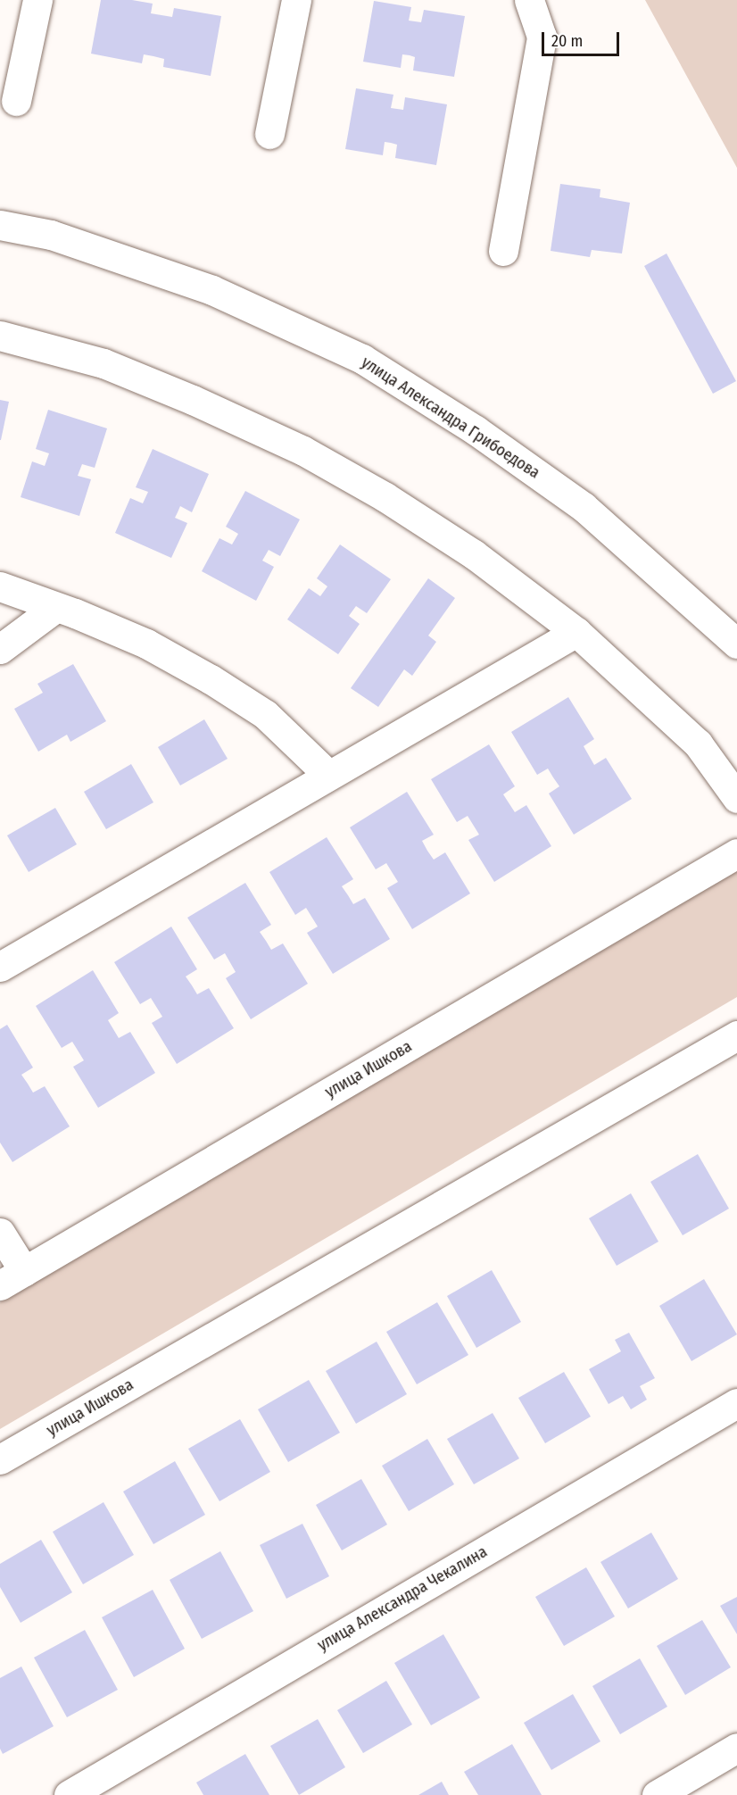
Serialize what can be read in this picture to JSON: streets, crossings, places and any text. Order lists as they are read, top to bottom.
{
  "streets": {
    "street": ["улица Александра Грибоедова", "улица Ишкова", "улица Александра Чекалина"]
  },
  "scale_bar": "20 m"
}
